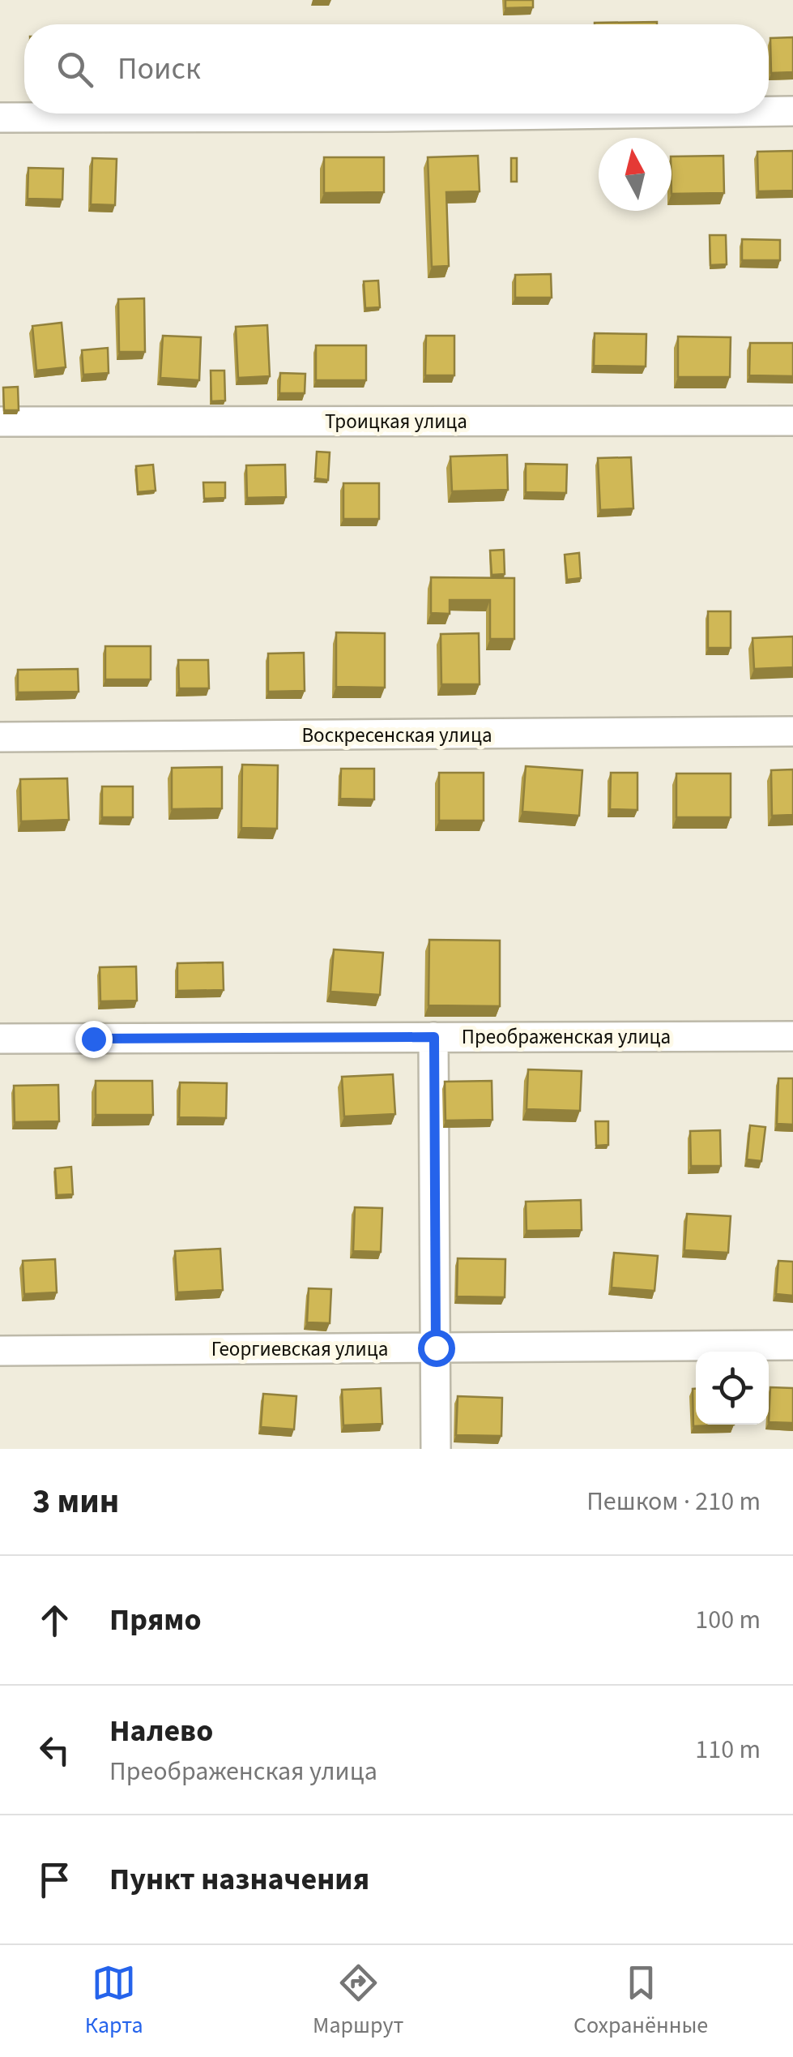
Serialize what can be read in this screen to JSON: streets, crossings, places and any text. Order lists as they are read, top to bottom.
{
  "streets": {
    "street": [
      "Троицкая улица",
      "Воскресенская улица",
      "Преображенская улица",
      "Георгиевская улица"
    ]
  },
  "north": "top",
  "page": {
    "search": "Поиск",
    "heading": ["3 мин", "Пешком · 210 m"],
    "list": [
      ["Прямо", "100 m"],
      ["Налево", "Преображенская улица", "110 m"],
      "Пункт назначения"
    ],
    "nav": ["Карта", "Маршрут", "Сохранённые"]
  }
}
